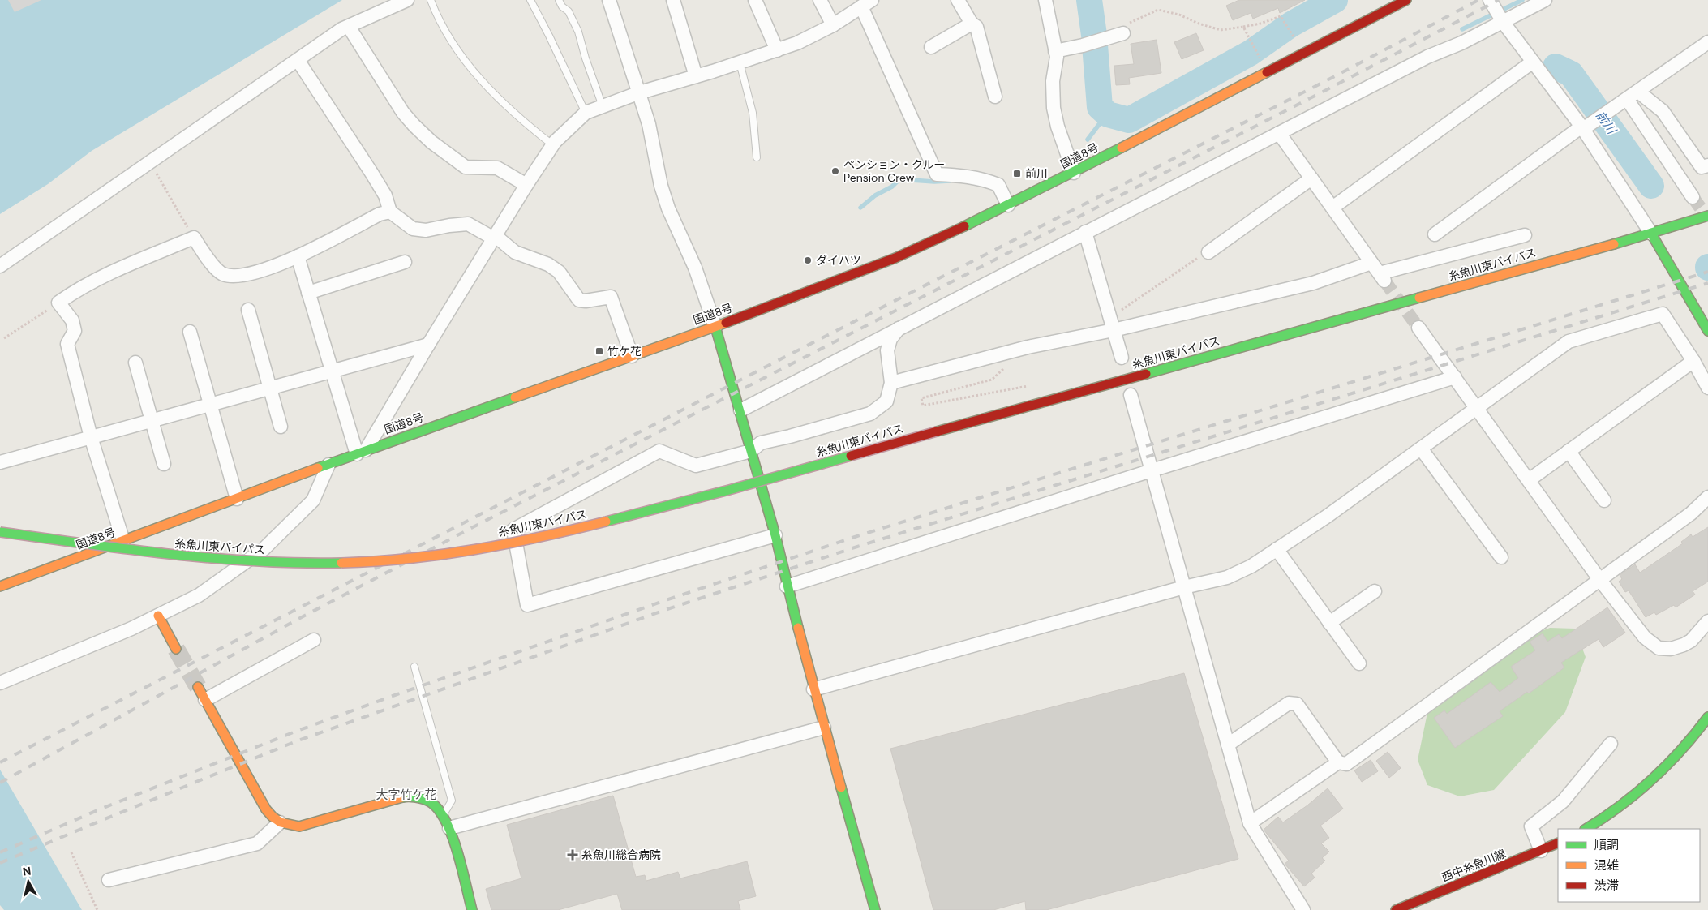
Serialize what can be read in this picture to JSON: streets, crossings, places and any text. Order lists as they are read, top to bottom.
{
  "streets": {
    "main road": ["国道8号", "糸魚川東バイパス", "西中糸魚川線"]
  },
  "districts": ["大字竹ケ花"],
  "water": ["前川"],
  "places": {
    "other": ["ペンション・クルー Pension Crew", "ダイハツ"],
    "transit": ["前川", "竹ケ花"],
    "health": ["糸魚川総合病院"]
  },
  "legend": ["順調", "混雑", "渋滞"],
  "north": "top"
}
